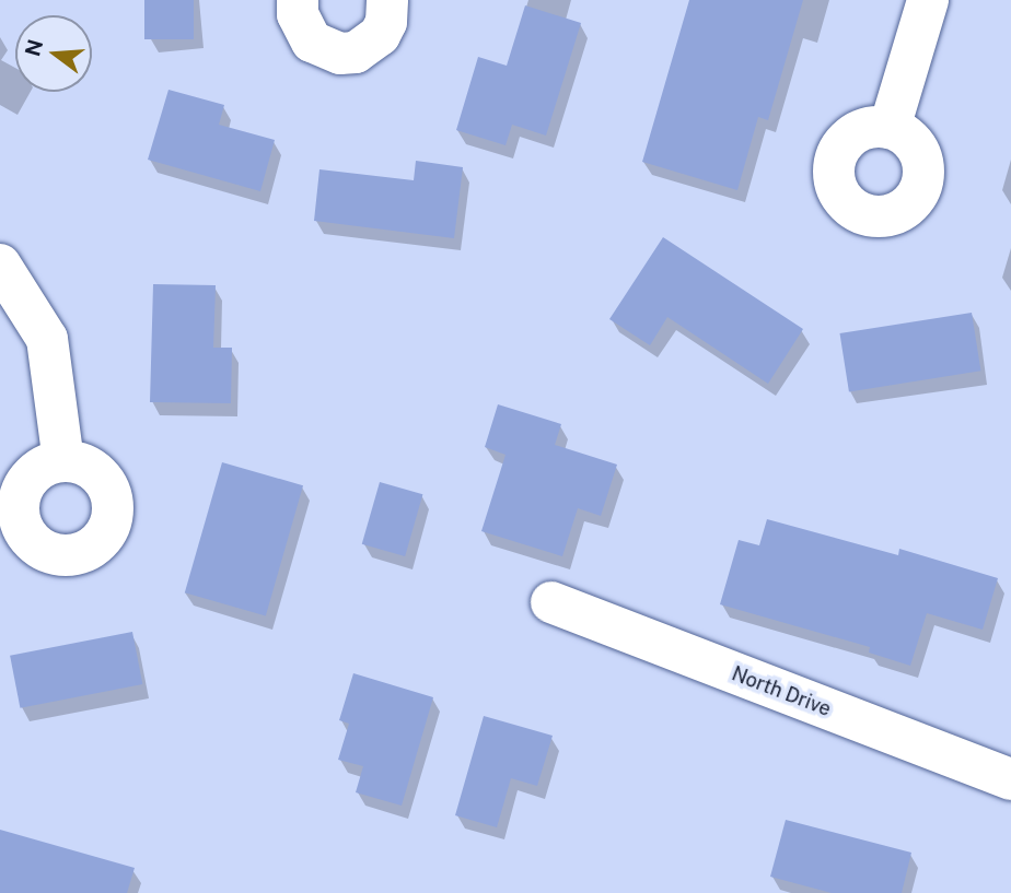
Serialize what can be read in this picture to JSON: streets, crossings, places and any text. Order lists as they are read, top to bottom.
{
  "streets": {
    "street": ["North Drive"]
  },
  "north": "left"
}
